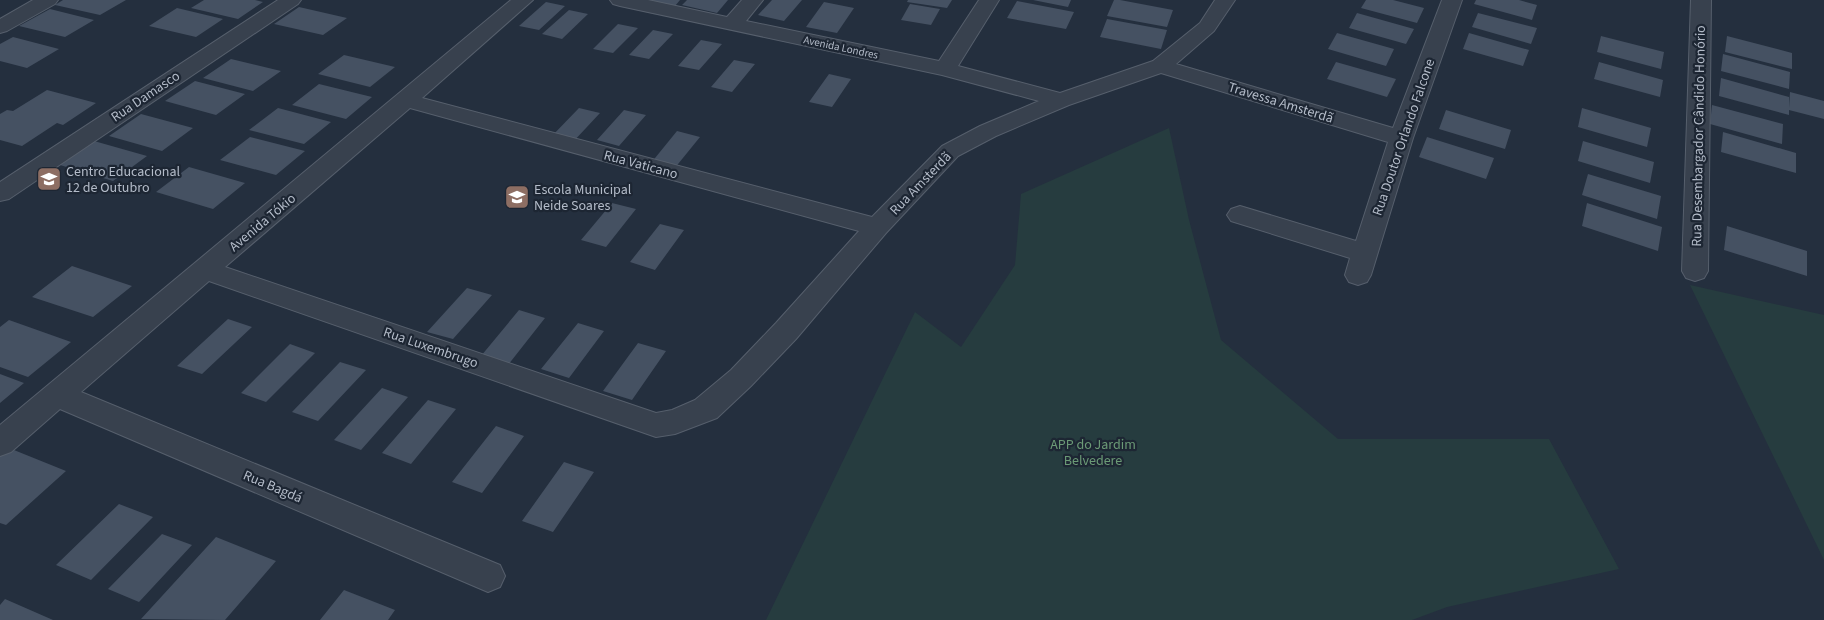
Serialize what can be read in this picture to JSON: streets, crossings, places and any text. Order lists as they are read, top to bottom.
{
  "streets": {
    "street": [
      "Avenida Londres",
      "Rua Damasco",
      "Travessa Amsterdã",
      "Rua Desembargador Cândido Honório",
      "Rua Doutor Orlando Falcone",
      "Rua Vaticano",
      "Rua Amsterdã",
      "Avenida Tókio",
      "Rua Luxembrugo",
      "Rua Bagdá"
    ]
  },
  "crossings": [
    ["Avenida Londres", "Rua Amsterdã"],
    ["Travessa Amsterdã", "Rua Doutor Orlando Falcone"],
    ["Travessa Amsterdã", "Rua Amsterdã"],
    ["Rua Vaticano", "Rua Amsterdã"],
    ["Rua Vaticano", "Avenida Tókio"],
    ["Rua Amsterdã", "Rua Luxembrugo"],
    ["Avenida Tókio", "Rua Luxembrugo"],
    ["Avenida Tókio", "Rua Bagdá"]
  ],
  "parks": ["APP do Jardim Belvedere"],
  "places": {
    "school or university": ["Centro Educacional 12 de Outubro", "Escola Municipal Neide Soares"]
  }
}
